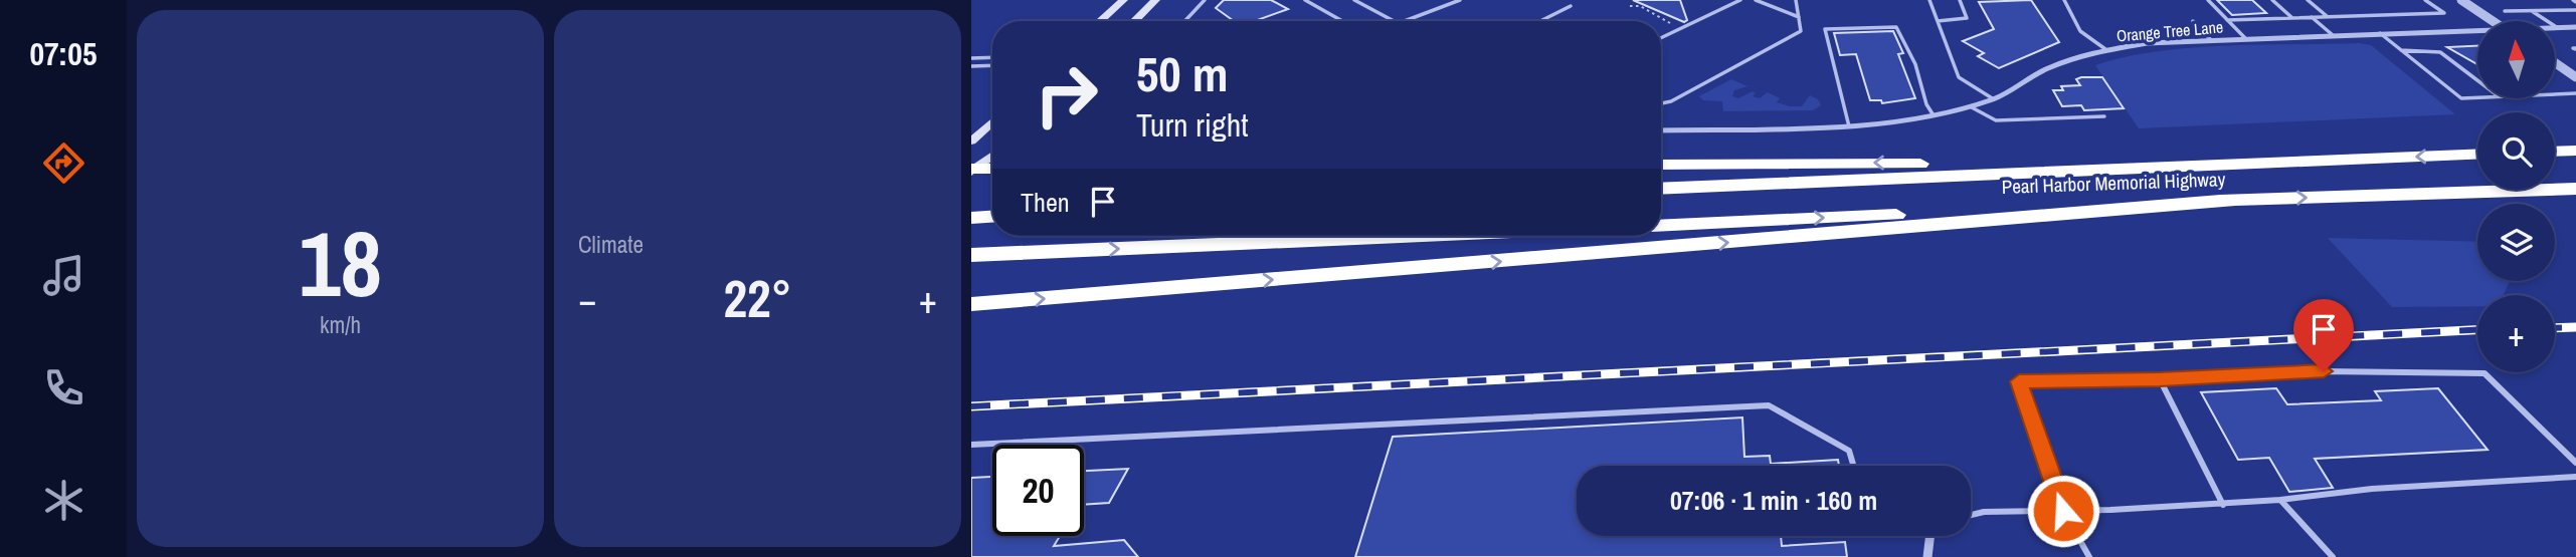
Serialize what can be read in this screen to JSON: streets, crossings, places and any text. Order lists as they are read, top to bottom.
{
  "streets": {
    "highway": ["Pearl Harbor Memorial Highway"],
    "street": ["Orange Tree Lane"]
  },
  "north": "top",
  "page": {
    "tabs": "07:05",
    "tile": [
      ["18", "km/h"],
      "Climate"
    ],
    "map_buttons": "+",
    "turn": ["50 m", "Turn right"],
    "then": "Then",
    "heat": ["−", "22°", "+"],
    "limit": "20",
    "trip": "07:06 · 1 min · 160 m"
  }
}
